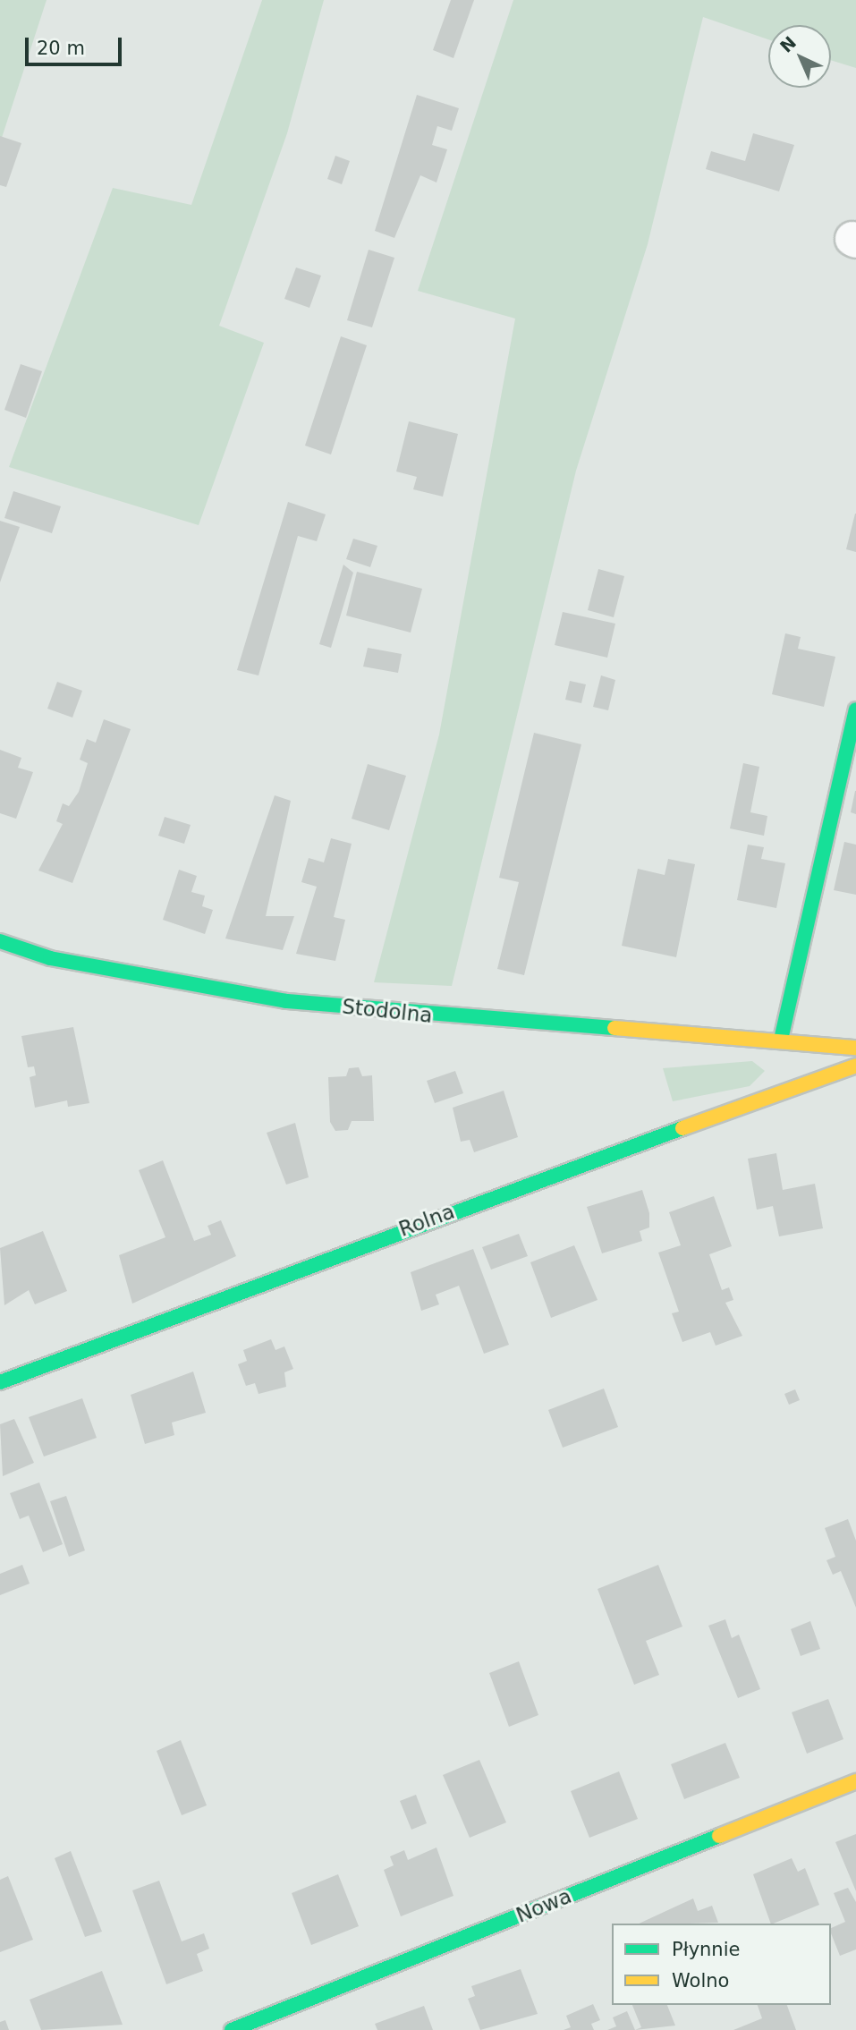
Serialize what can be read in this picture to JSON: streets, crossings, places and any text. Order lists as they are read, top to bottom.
{
  "streets": {
    "street": ["Stodolna", "Rolna", "Nowa"]
  },
  "legend": ["Płynnie", "Wolno"],
  "scale_bar": "20 m",
  "north": "top left"
}
